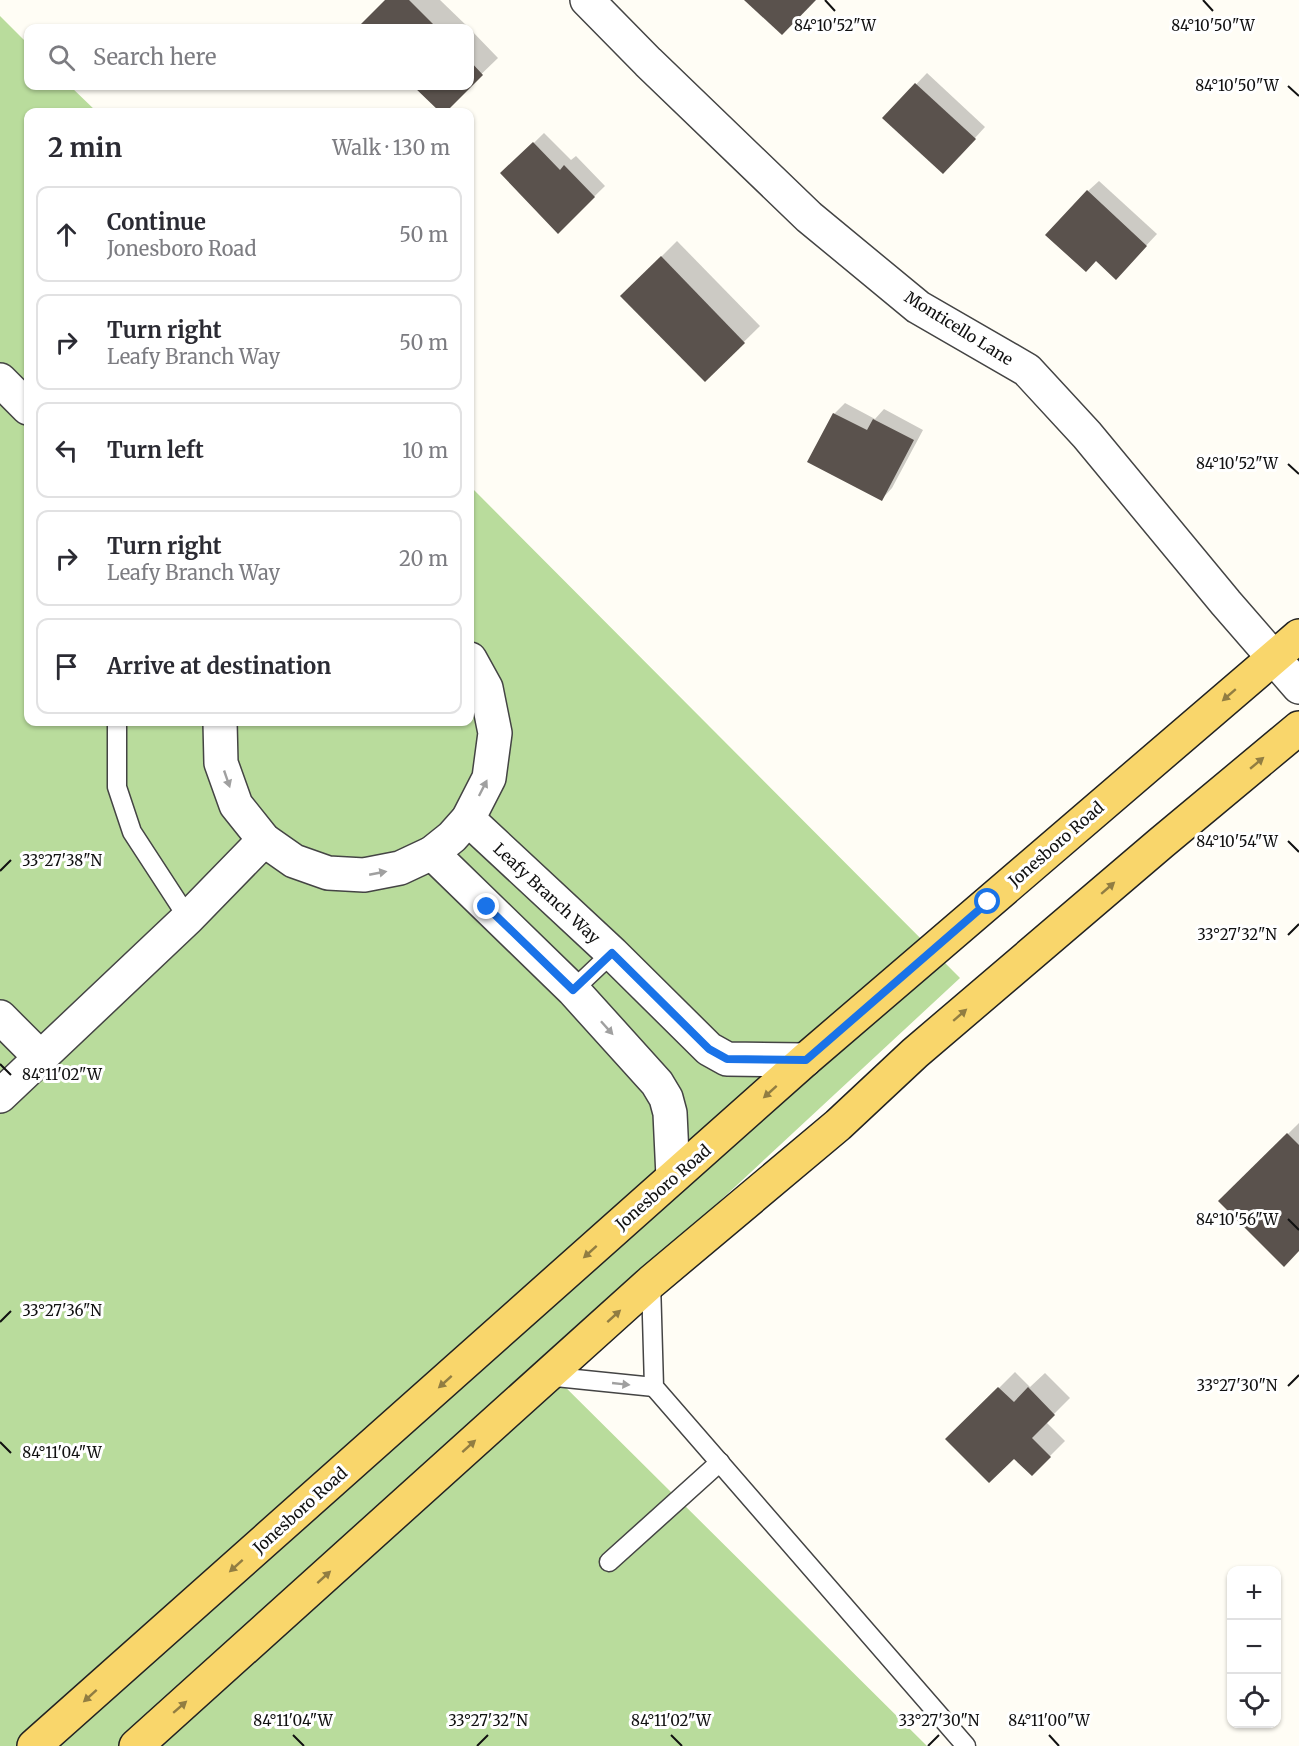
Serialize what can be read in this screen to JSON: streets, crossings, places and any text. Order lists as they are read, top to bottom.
{
  "streets": {
    "main road": ["Jonesboro Road"],
    "street": ["Monticello Lane", "Leafy Branch Way"]
  },
  "crossings": [
    ["Monticello Lane", "Jonesboro Road"],
    ["Jonesboro Road", "Leafy Branch Way"]
  ],
  "page": {
    "search": "Search here",
    "heading": ["2 min", "Walk · 130 m"],
    "list": [
      ["Continue", "Jonesboro Road", "50 m"],
      ["Turn right", "Leafy Branch Way", "50 m"],
      ["Turn left", "10 m"],
      ["Turn right", "Leafy Branch Way", "20 m"],
      "Arrive at destination"
    ],
    "map_buttons": ["+", "−"]
  },
  "coordinates": [
    "84°10'52\"W",
    "84°10'50\"W",
    "84°10'54\"W",
    "33°27'38\"N",
    "33°27'32\"N",
    "84°11'02\"W",
    "84°10'56\"W",
    "33°27'36\"N",
    "33°27'30\"N",
    "84°11'04\"W",
    "84°11'00\"W"
  ]
}
